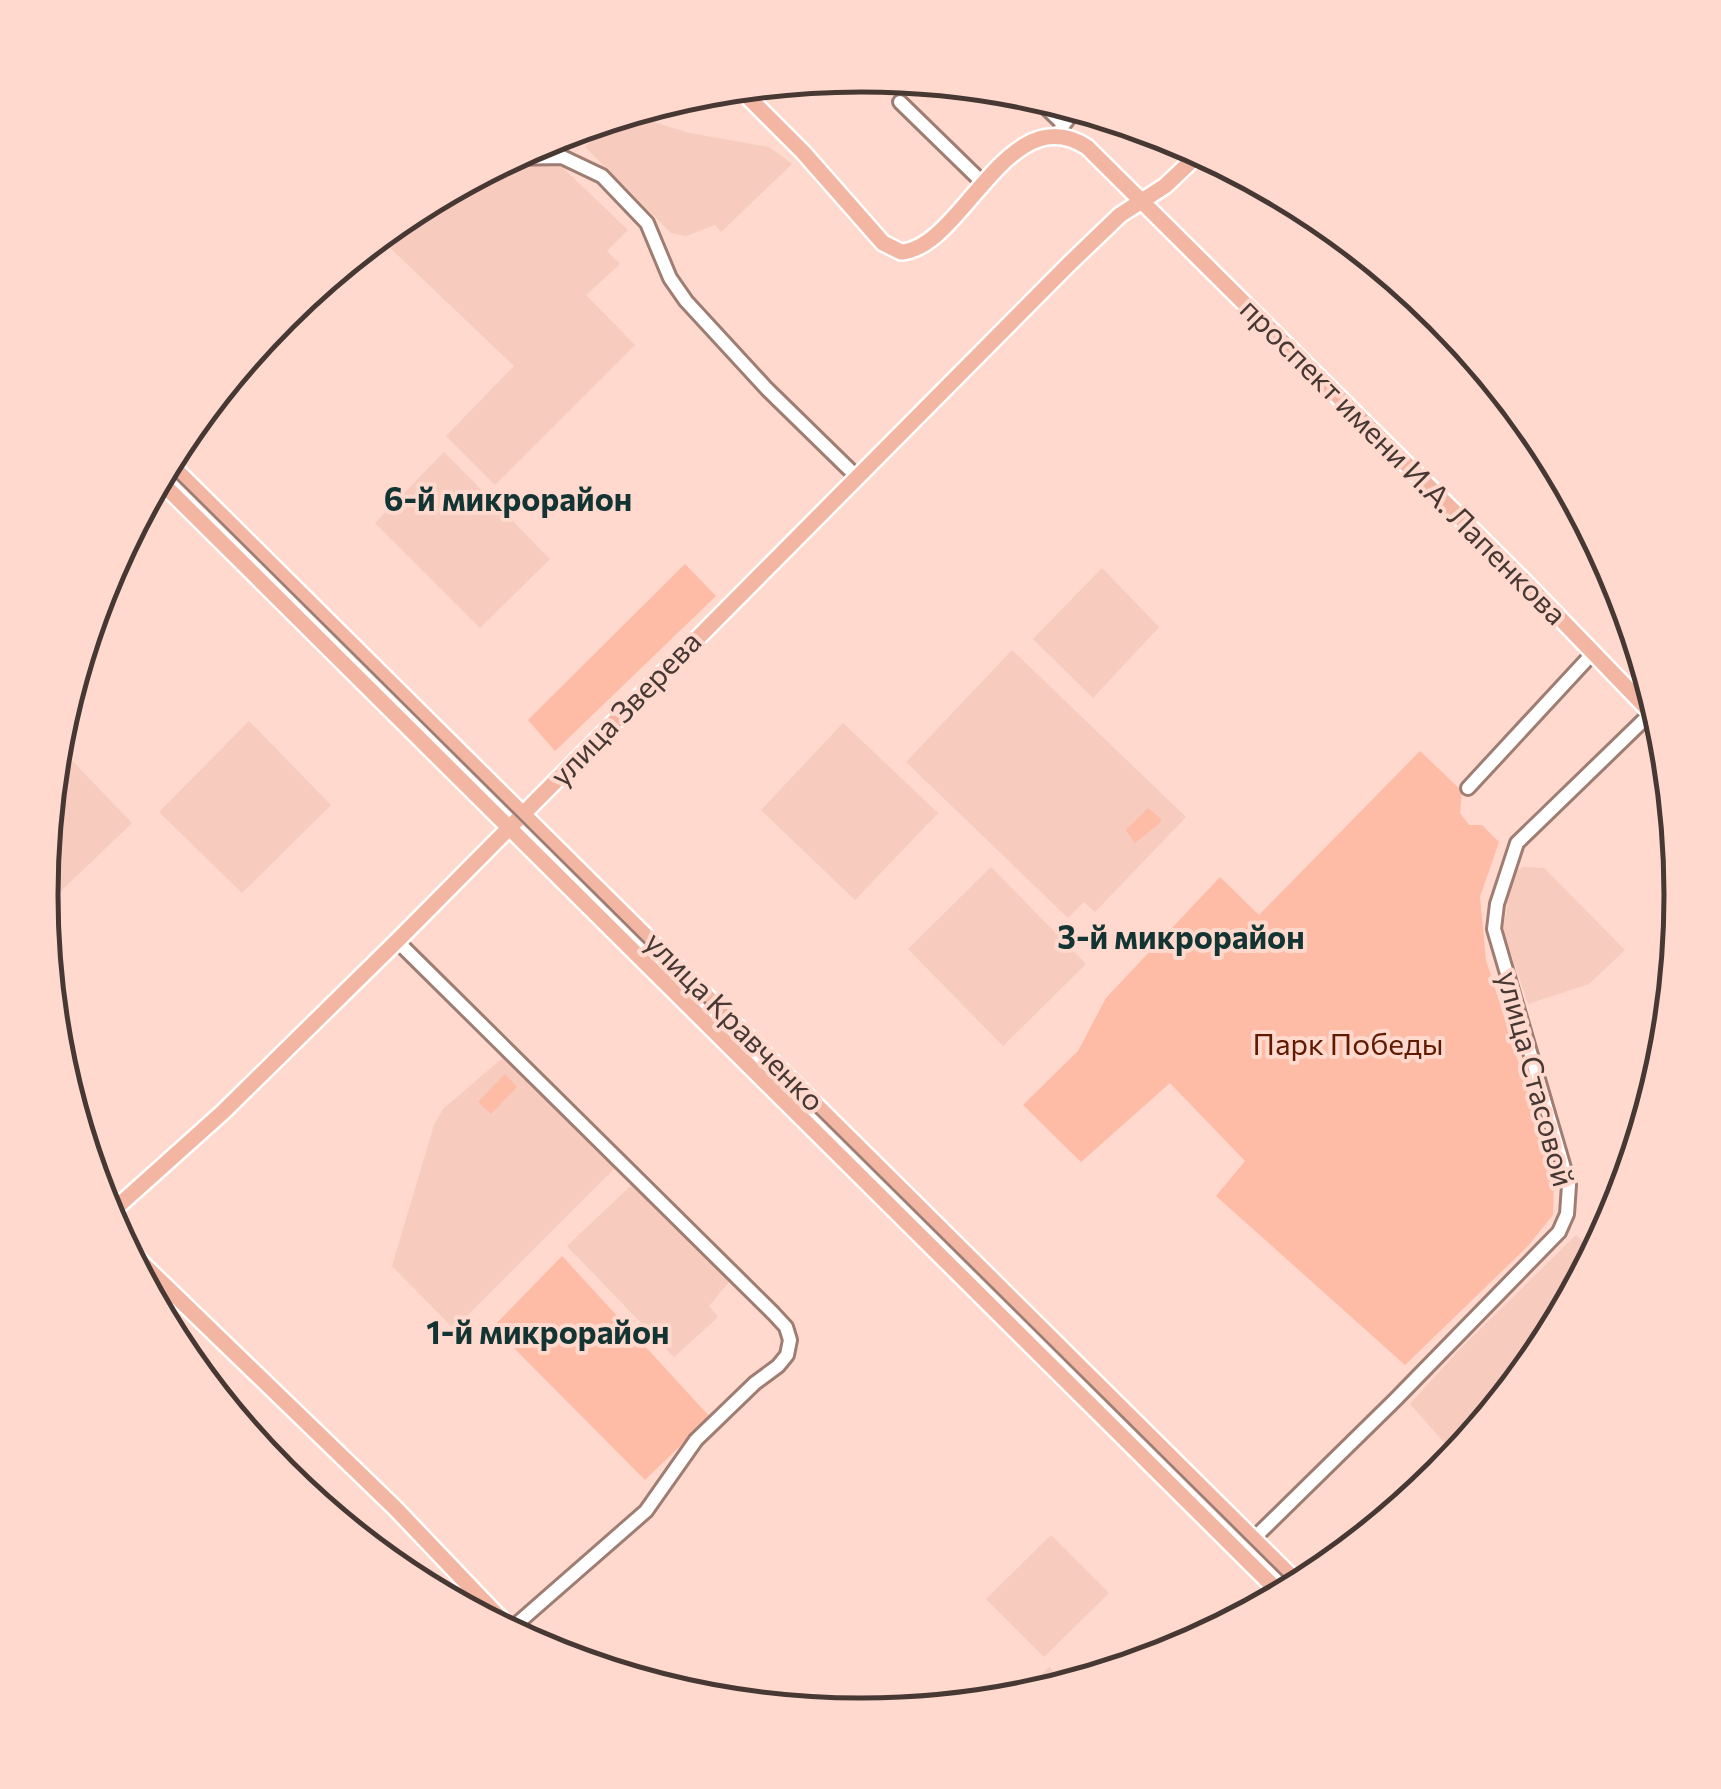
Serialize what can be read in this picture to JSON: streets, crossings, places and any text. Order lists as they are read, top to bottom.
{
  "streets": {
    "main road": ["проспект имени И.А. Лапенкова", "улица Зверева", "улица Кравченко"],
    "street": ["улица Стасовой"]
  },
  "crossings": [
    ["проспект имени И.А. Лапенкова", "улица Зверева"],
    ["улица Зверева", "улица Кравченко"],
    ["улица Кравченко", "улица Стасовой"]
  ],
  "districts": ["6-й микрорайон", "3-й микрорайон", "1-й микрорайон"],
  "parks": ["Парк Победы"]
}
